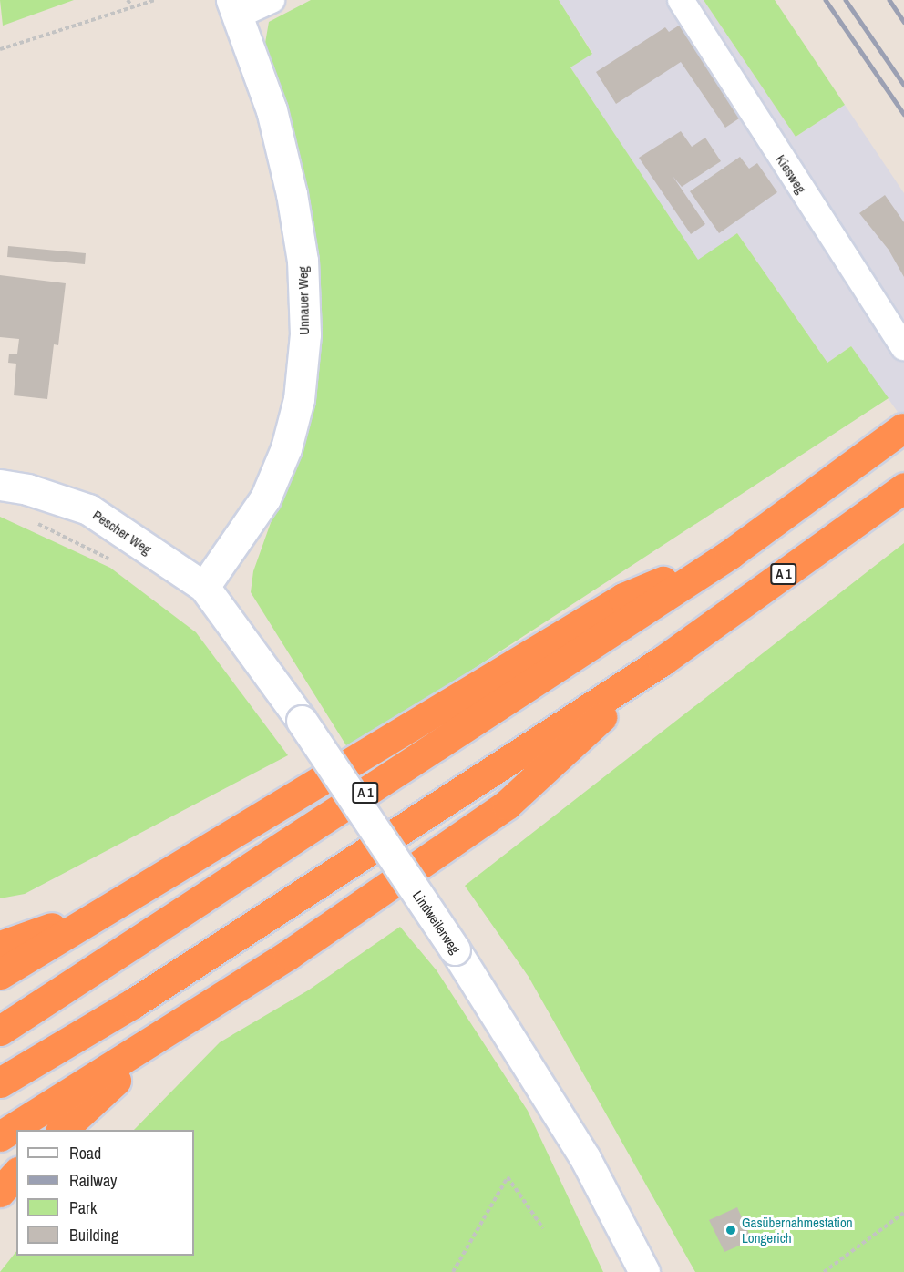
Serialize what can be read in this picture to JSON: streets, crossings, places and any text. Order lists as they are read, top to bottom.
{
  "streets": {
    "highway": ["A 1"],
    "street": [
      "Kiesweg",
      "Unnauer Weg",
      "Pescher Weg",
      "Lindweilerweg"
    ]
  },
  "crossings": [
    ["Unnauer Weg", "Pescher Weg"],
    ["Unnauer Weg", "Lindweilerweg"],
    ["Pescher Weg", "Lindweilerweg"]
  ],
  "places": ["Gasübernahmestation Longerich"],
  "legend": [
    "Road",
    "Railway",
    "Park",
    "Building"
  ]
}
